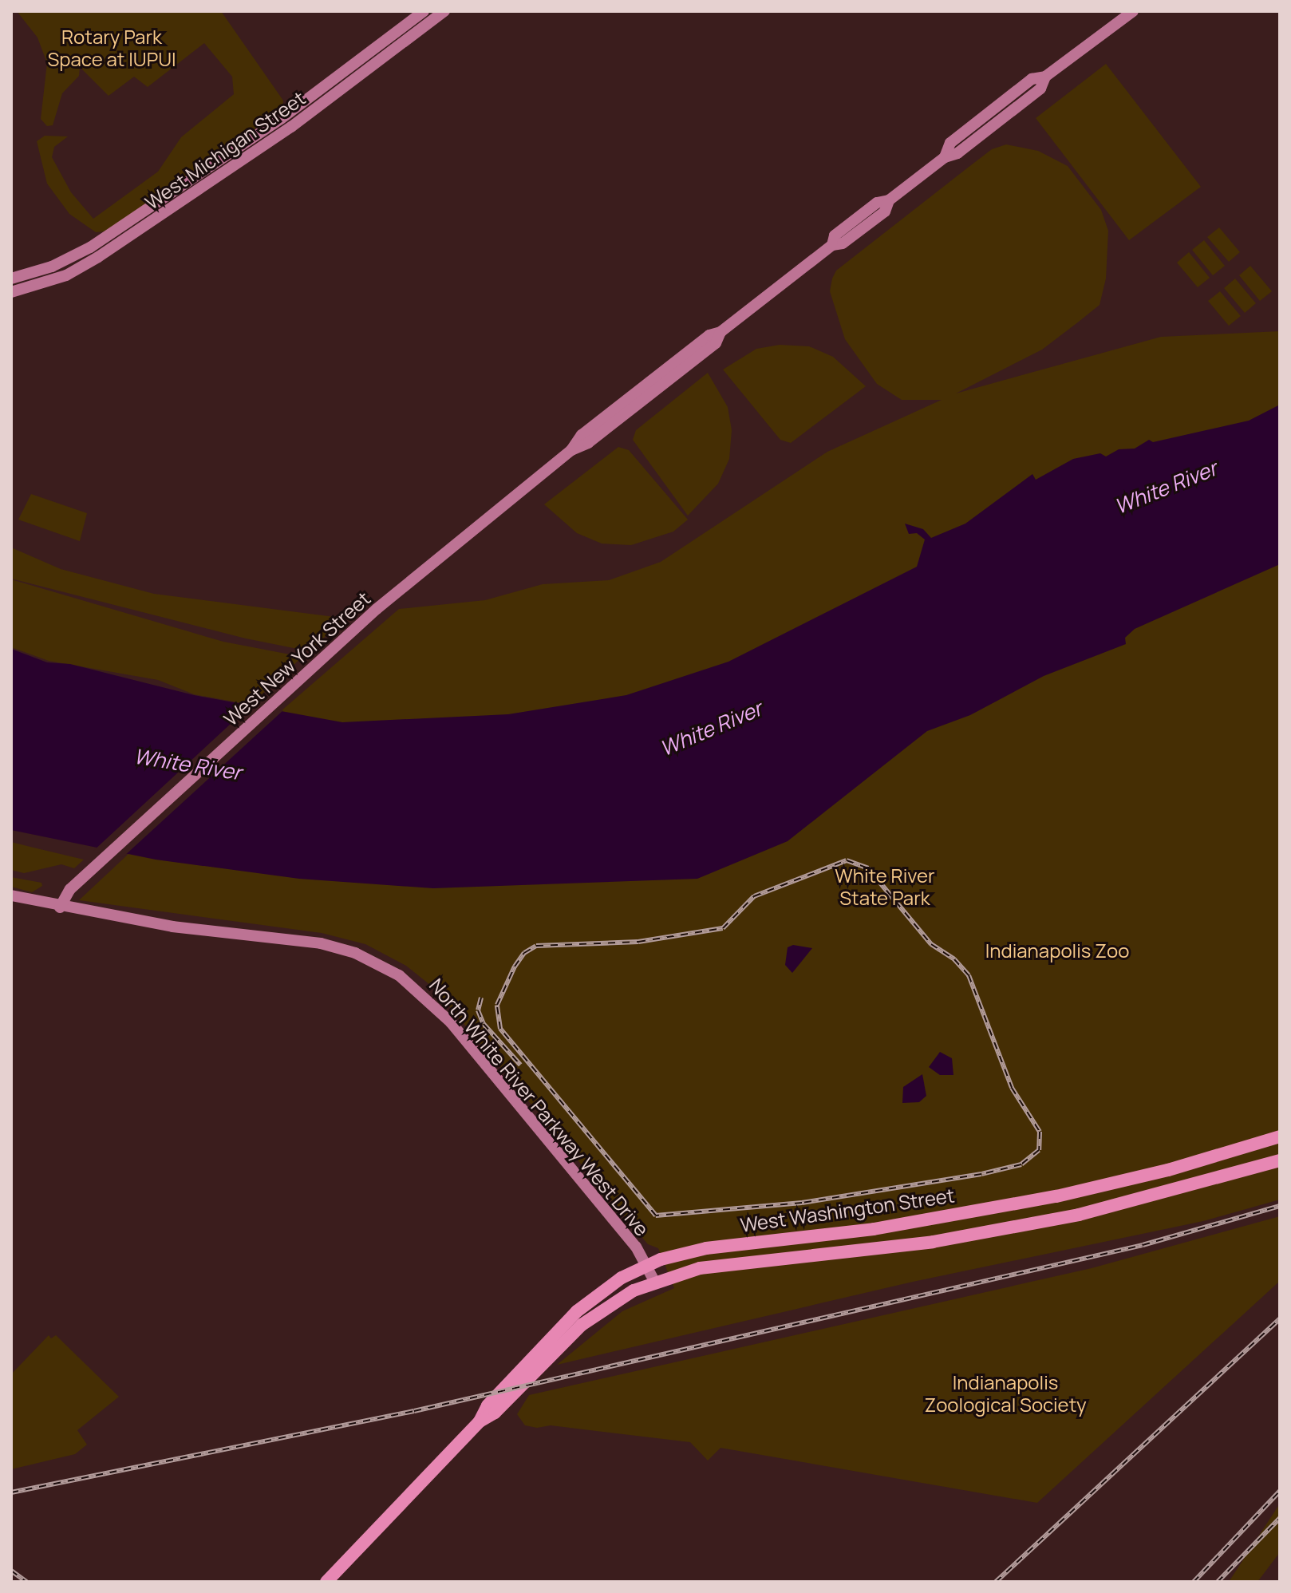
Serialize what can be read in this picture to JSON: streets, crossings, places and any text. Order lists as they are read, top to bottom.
{
  "streets": {
    "main road": [
      "West Michigan Street",
      "West New York Street",
      "North White River Parkway West Drive",
      "West Washington Street"
    ]
  },
  "crossings": [
    ["West New York Street", "North White River Parkway West Drive"],
    ["North White River Parkway West Drive", "West Washington Street"]
  ],
  "water": ["White River"],
  "parks": [
    "Rotary Park Space at IUPUI",
    "White River State Park",
    "Indianapolis Zoo",
    "Indianapolis Zoological Society"
  ]
}
